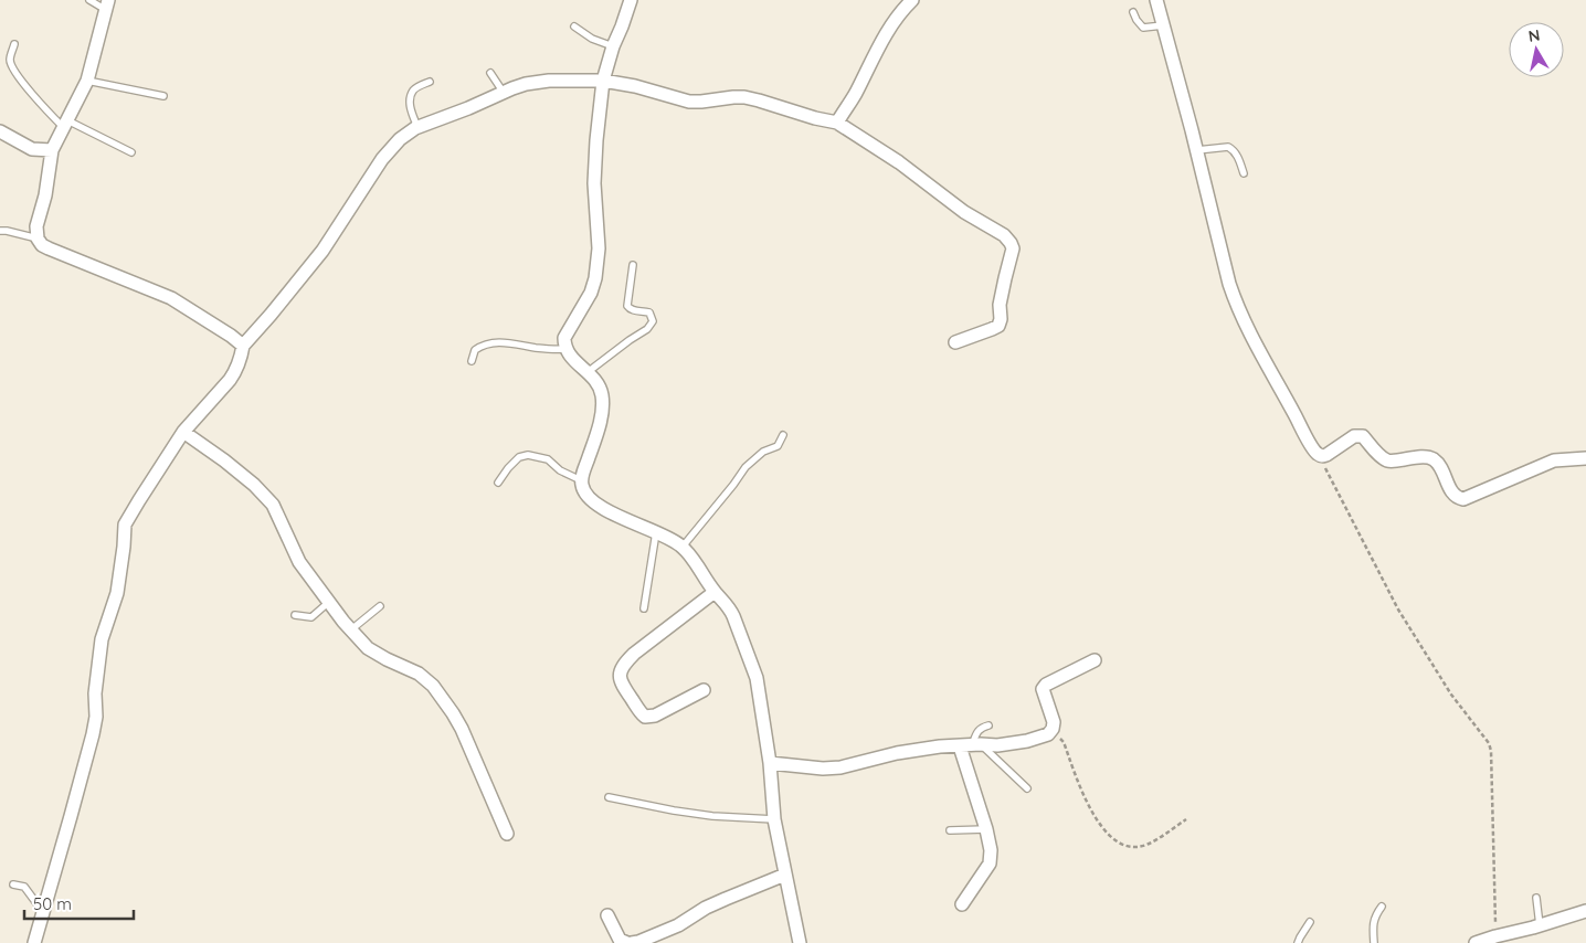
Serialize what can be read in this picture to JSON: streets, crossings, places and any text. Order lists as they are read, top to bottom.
{
  "scale_bar": "50 m",
  "north": "top"
}
